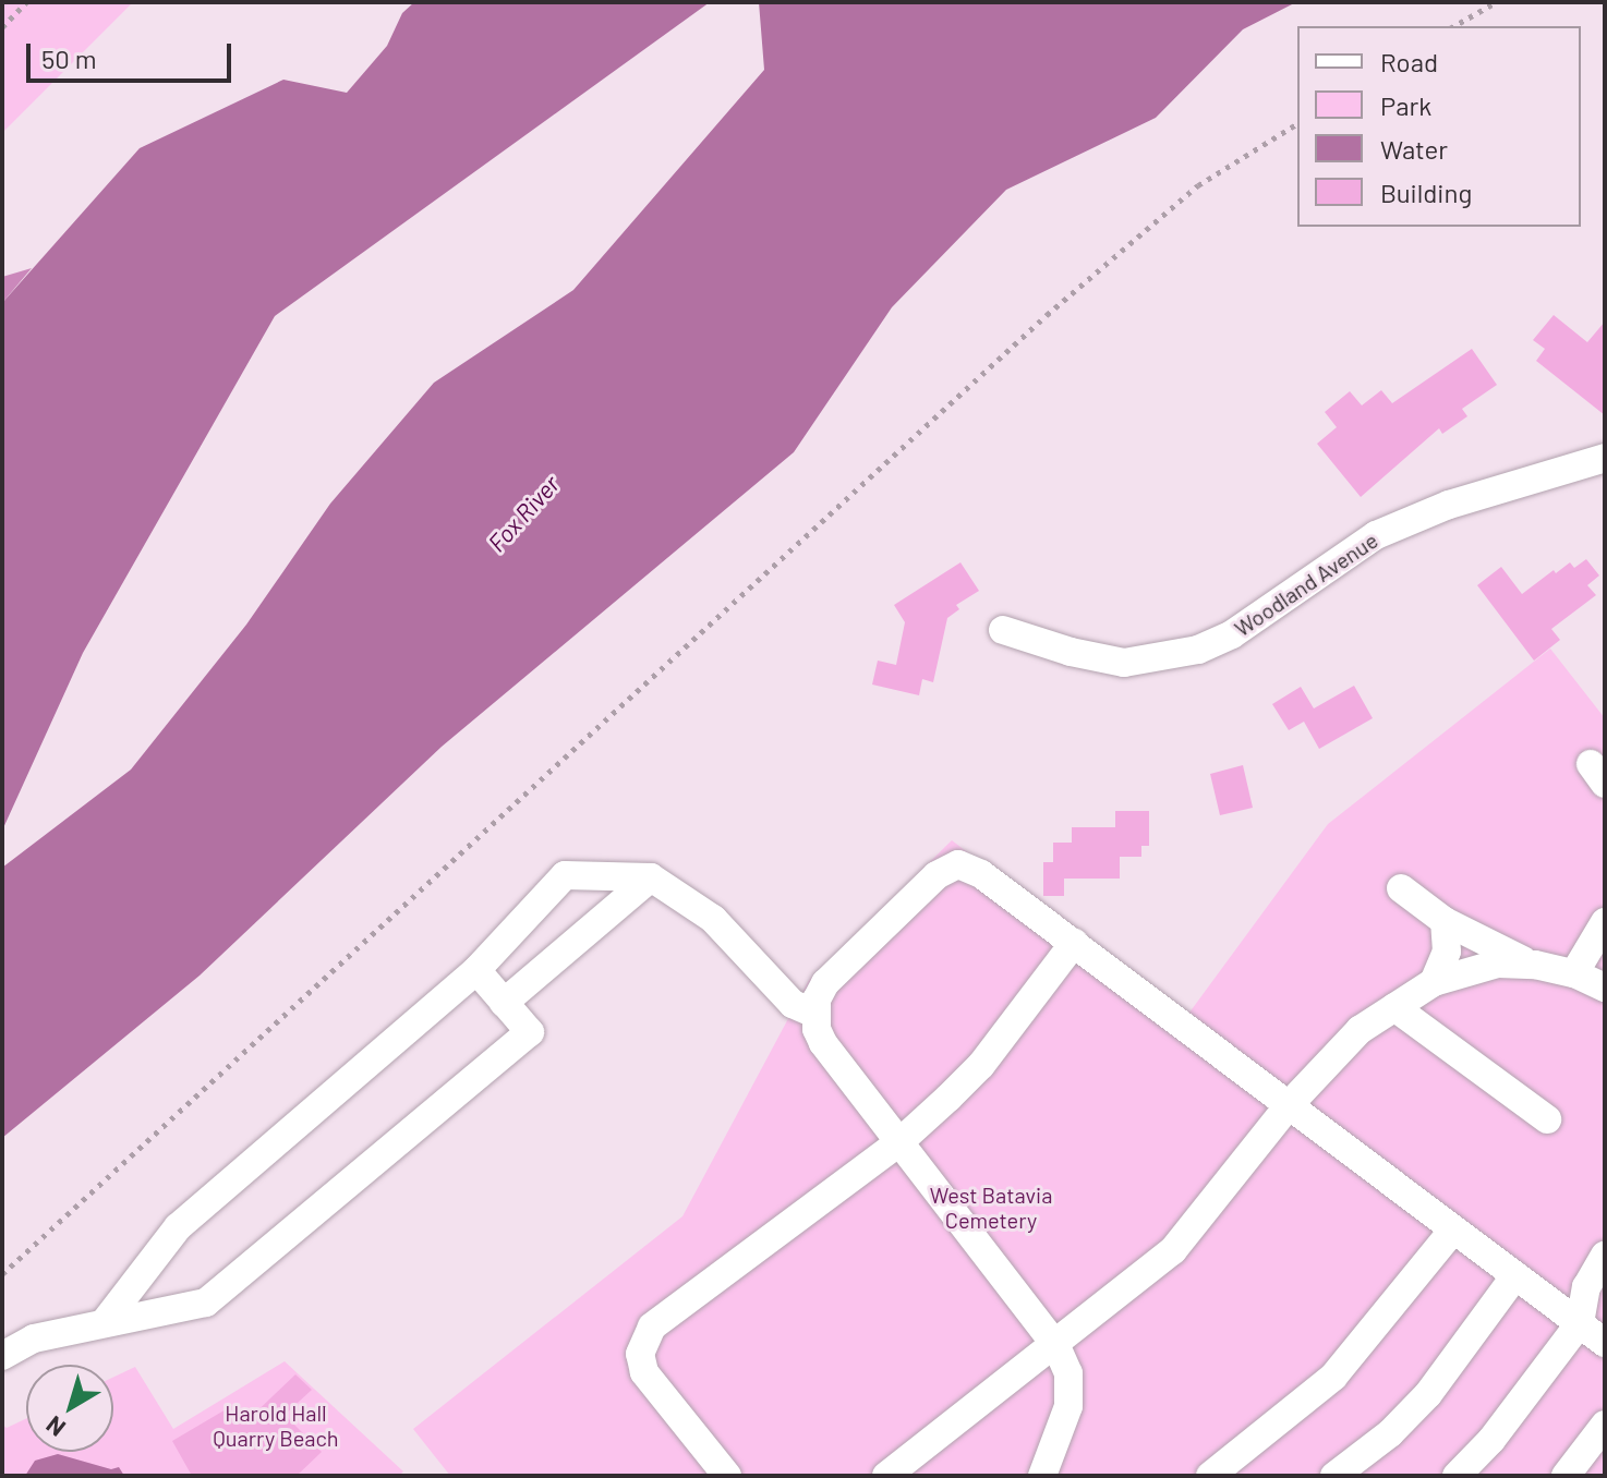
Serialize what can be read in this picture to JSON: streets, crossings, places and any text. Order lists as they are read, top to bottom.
{
  "streets": {
    "street": ["Woodland Avenue"]
  },
  "water": ["Fox River"],
  "parks": ["West Batavia Cemetery", "Harold Hall Quarry Beach"],
  "legend": [
    "Road",
    "Park",
    "Water",
    "Building"
  ],
  "scale_bar": "50 m",
  "north": "bottom left"
}
